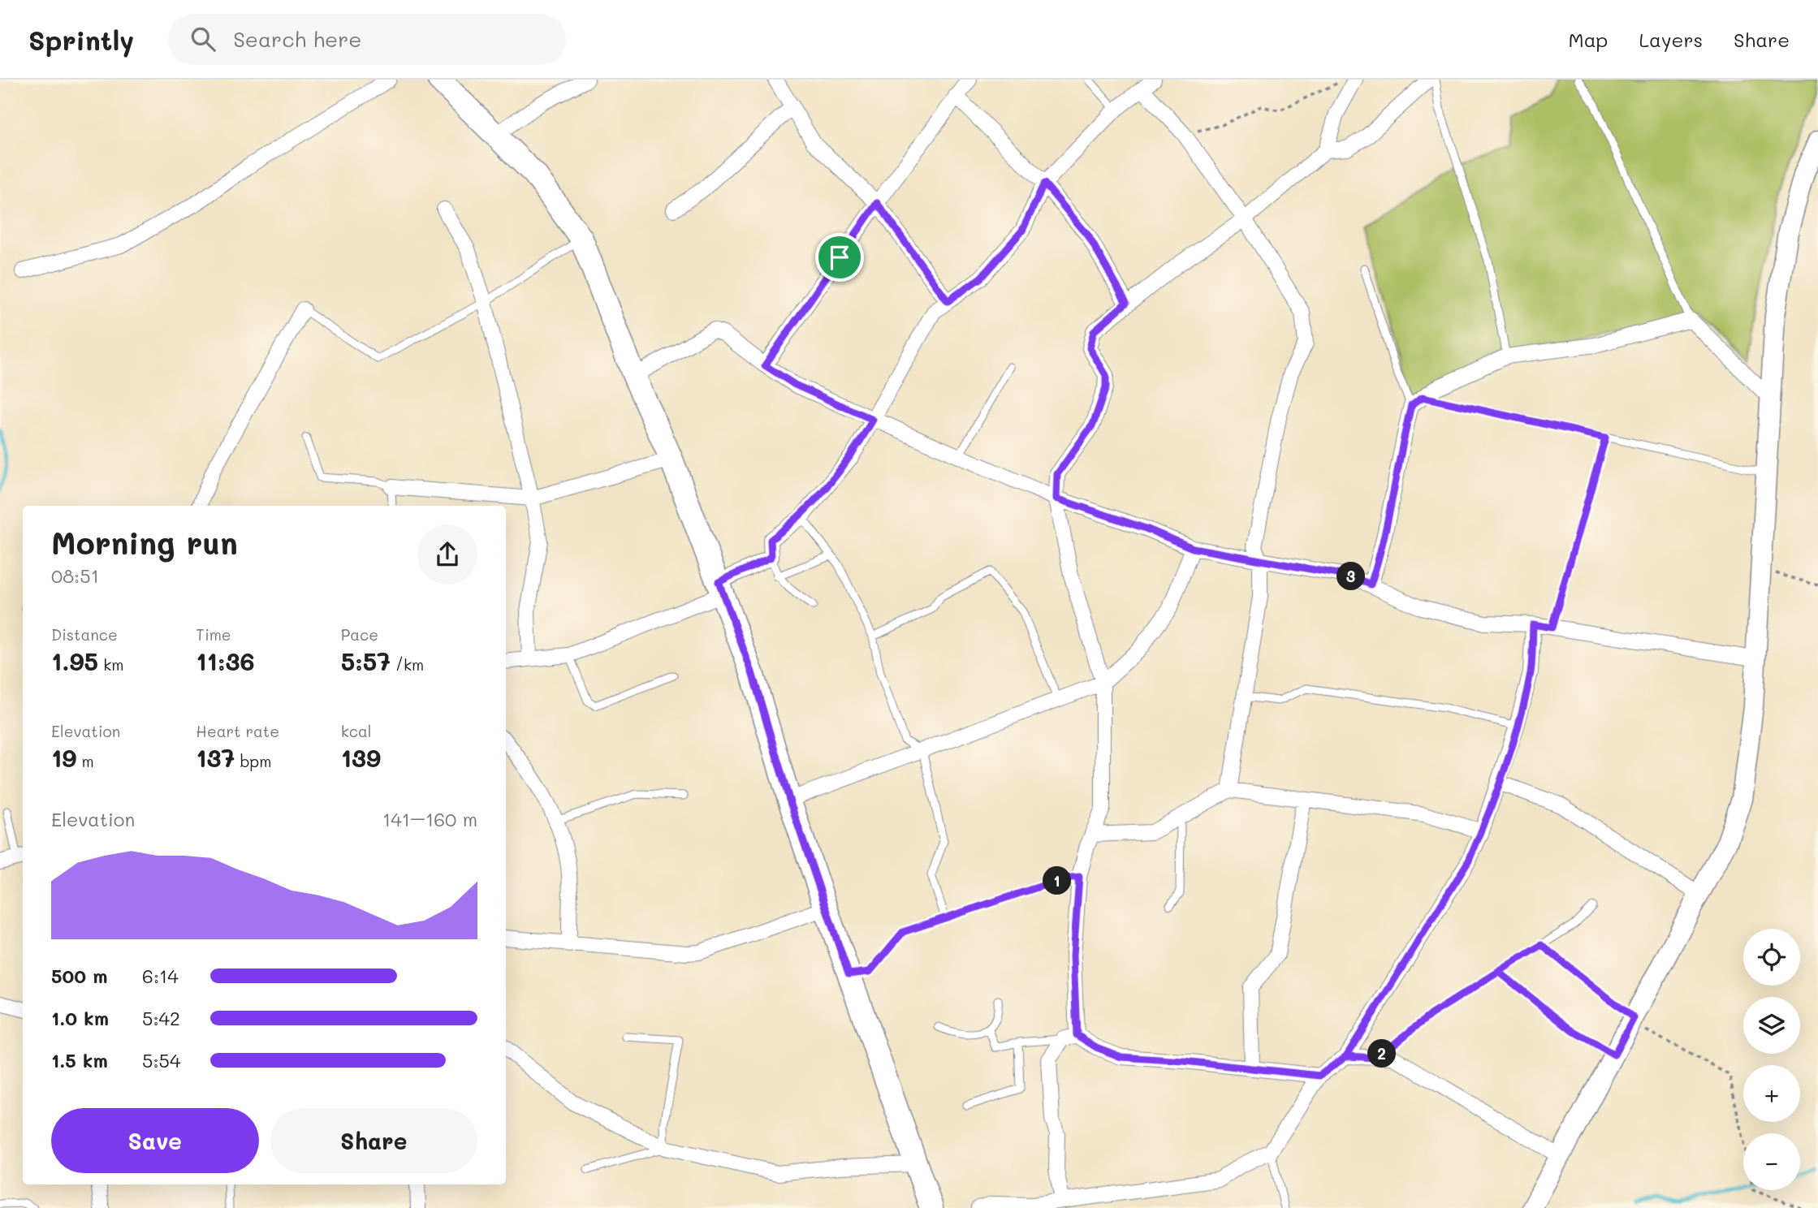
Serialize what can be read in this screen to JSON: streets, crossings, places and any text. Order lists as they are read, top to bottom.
{
  "page": {
    "header": "Sprintly",
    "search": "Search here",
    "nav": ["Map", "Layers", "Share"],
    "heading": ["Morning run", "08:51"],
    "pins": ["3", "1", "2"],
    "stats": [
      ["Distance", "1.95 km"],
      ["Time", "11:36"],
      ["Pace", "5:57 /km"],
      ["Elevation", "19 m"],
      ["Heart rate", "137 bpm"],
      ["kcal", "139"]
    ],
    "chart": ["Elevation", "141–160 m"],
    "map_buttons": ["+", "−"],
    "list": [
      {
        "name": "500 m",
        "note": "6:14"
      },
      {
        "name": "1.0 km",
        "note": "5:42"
      },
      {
        "name": "1.5 km",
        "note": "5:54"
      }
    ],
    "buttons": ["Save", "Share"]
  }
}
